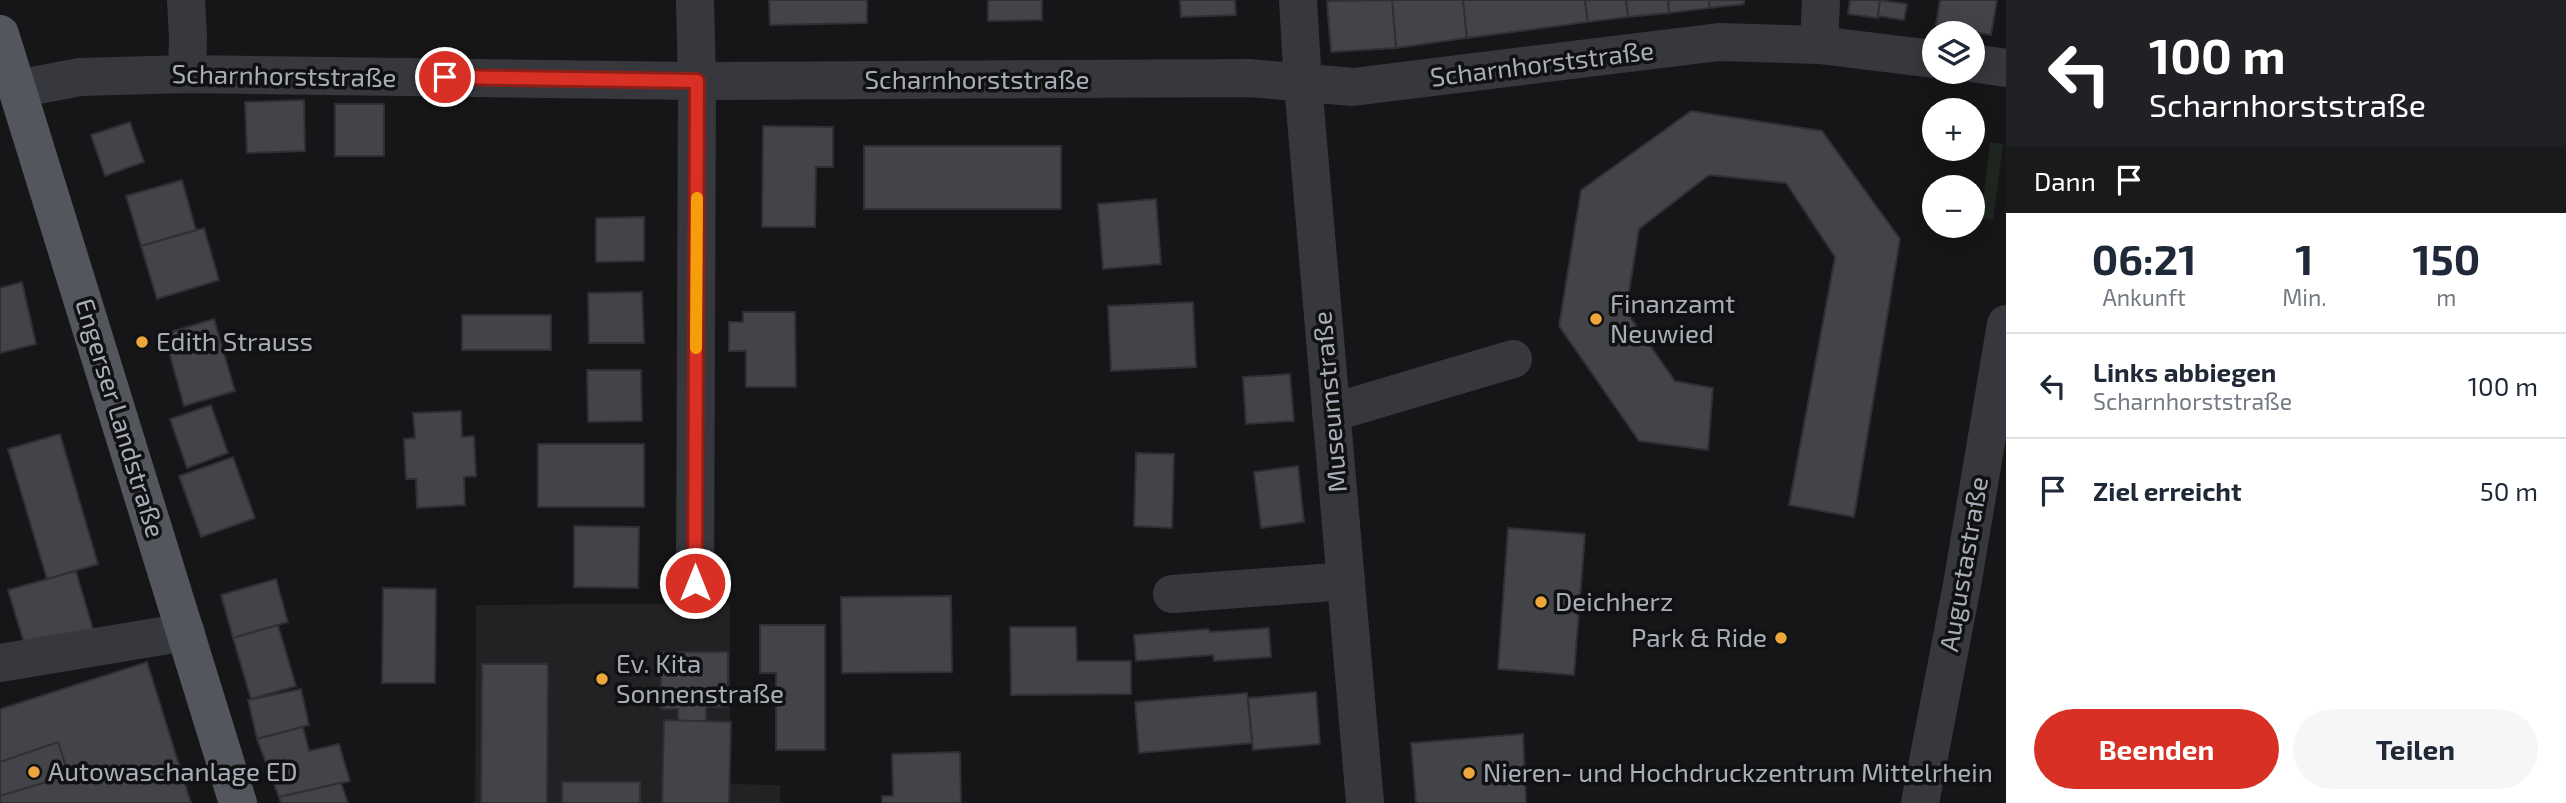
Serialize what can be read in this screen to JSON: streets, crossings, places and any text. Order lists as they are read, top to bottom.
{
  "streets": {
    "main road": ["Engerser Landstraße"],
    "street": ["Scharnhorststraße", "Museumstraße", "Augustastraße"]
  },
  "crossings": [
    ["Scharnhorststraße", "Museumstraße"],
    ["Scharnhorststraße", "Engerser Landstraße"]
  ],
  "places": [
    "Finanzamt Neuwied",
    "Edith Strauss",
    "Deichherz",
    "Park & Ride",
    "Ev. Kita Sonnenstraße",
    "Autowaschanlage ED",
    "Nieren- und Hochdruckzentrum Mittelrhein"
  ],
  "page": {
    "turn": ["100 m", "Scharnhorststraße"],
    "map_buttons": ["+", "−"],
    "then": "Dann",
    "eta": [
      "06:21",
      "Ankunft",
      "1",
      "Min.",
      "150",
      "m"
    ],
    "list": [
      {
        "name": "Links abbiegen",
        "note": "Scharnhorststraße",
        "value": "100 m"
      },
      {
        "name": "Ziel erreicht",
        "value": "50 m"
      }
    ],
    "buttons": ["Beenden", "Teilen"]
  }
}
